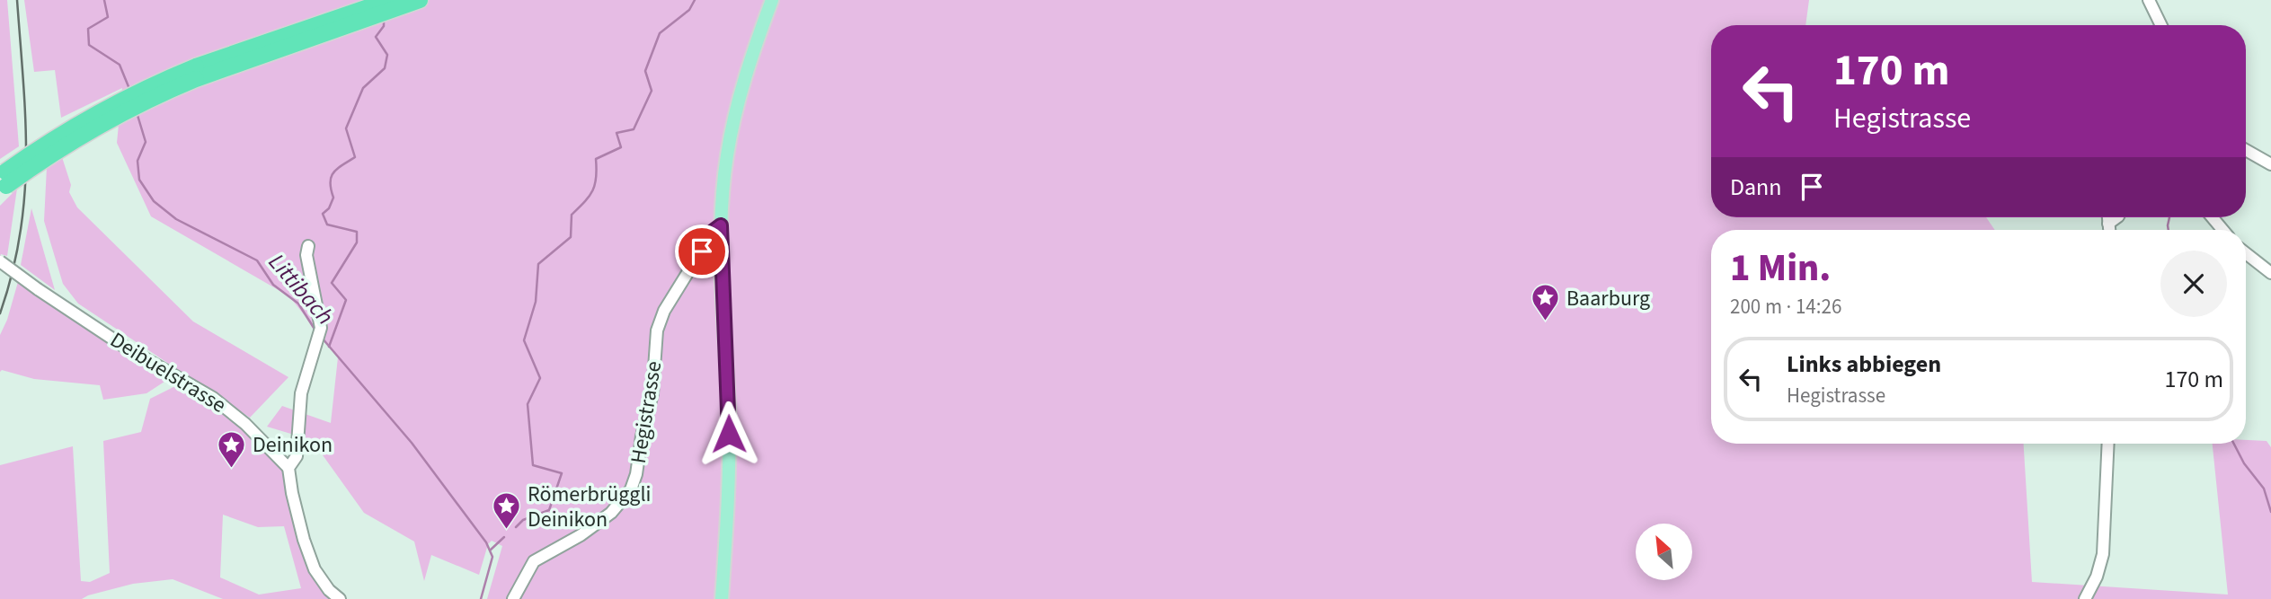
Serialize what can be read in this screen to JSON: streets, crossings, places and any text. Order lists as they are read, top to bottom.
{
  "streets": {
    "street": ["Deibuelstrasse", "Hegistrasse"]
  },
  "water": ["Littibach"],
  "places": {
    "place": ["Baarburg", "Deinikon", "Römerbrüggli Deinikon"]
  },
  "north": "top left",
  "page": {
    "turn": ["170 m", "Hegistrasse"],
    "then": "Dann",
    "heading": ["1 Min.", "200 m · 14:26"],
    "list": [
      {
        "name": "Links abbiegen",
        "note": "Hegistrasse",
        "value": "170 m"
      }
    ]
  }
}
